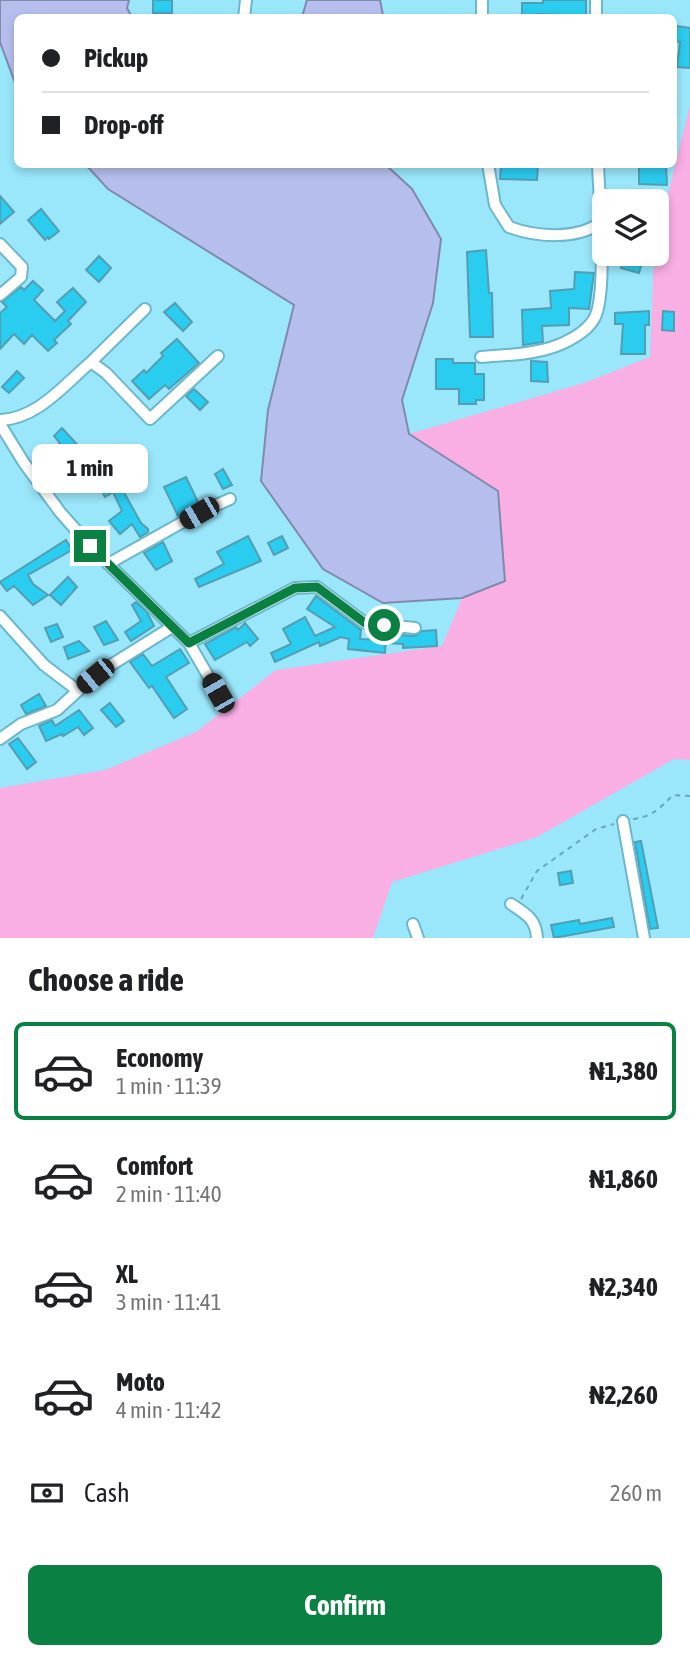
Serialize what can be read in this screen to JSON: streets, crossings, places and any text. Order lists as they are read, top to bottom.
{
  "page": {
    "banner": ["Pickup", "Drop-off"],
    "bubble": "1 min",
    "heading": "Choose a ride",
    "list": [
      {
        "name": "Economy",
        "note": "1 min · 11:39",
        "value": "₦1,380"
      },
      {
        "name": "Comfort",
        "note": "2 min · 11:40",
        "value": "₦1,860"
      },
      {
        "name": "XL",
        "note": "3 min · 11:41",
        "value": "₦2,340"
      },
      {
        "name": "Moto",
        "note": "4 min · 11:42",
        "value": "₦2,260"
      }
    ],
    "pay": ["Cash", "260 m"],
    "buttons": "Confirm"
  }
}
